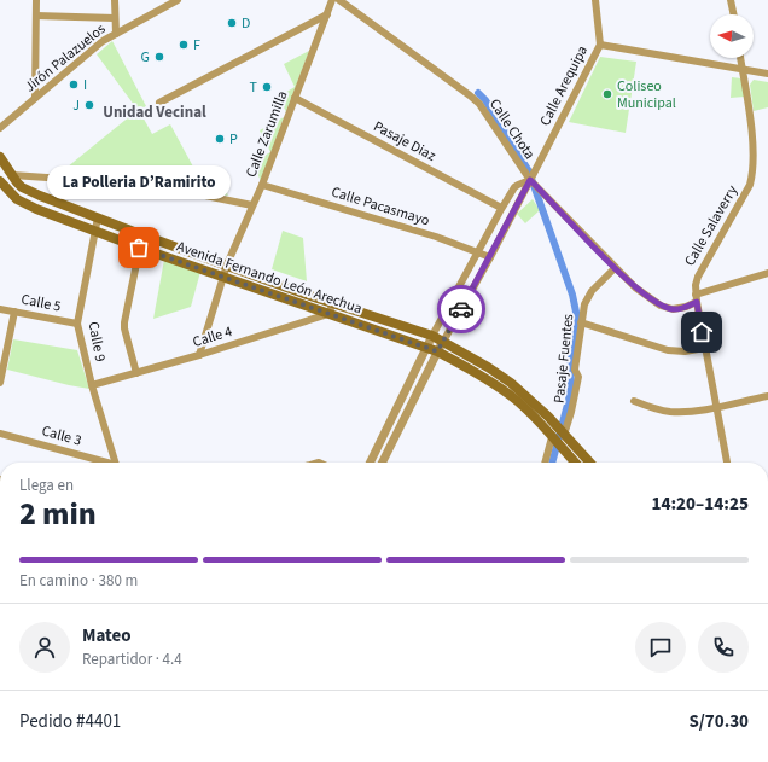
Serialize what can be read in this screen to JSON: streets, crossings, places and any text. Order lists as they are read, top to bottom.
{
  "streets": {
    "main road": ["Avenida Fernando León Arechua"],
    "street": [
      "Jirón Palazuelos",
      "Calle Arequipa",
      "Calle Chota",
      "Calle Zarumilla",
      "Pasaje Diaz",
      "Calle Pacasmayo",
      "Calle Salaverry",
      "Calle 5",
      "Calle 4",
      "Calle 9",
      "Pasaje Fuentes",
      "Calle 3"
    ]
  },
  "crossings": [
    ["Calle Arequipa", "Calle Chota"],
    ["Calle Arequipa", "Calle Pacasmayo"],
    ["Calle Arequipa", "Avenida Fernando León Arechua"],
    ["Calle Chota", "Calle Salaverry"],
    ["Calle Chota", "Pasaje Fuentes"],
    ["Calle Zarumilla", "Pasaje Diaz"],
    ["Calle Zarumilla", "Calle Pacasmayo"],
    ["Calle Zarumilla", "Avenida Fernando León Arechua"],
    ["Calle Zarumilla", "Calle 4"],
    ["Avenida Fernando León Arechua", "Calle 4"],
    ["Avenida Fernando León Arechua", "Calle 9"],
    ["Calle 5", "Calle 9"],
    ["Calle 4", "Calle 9"]
  ],
  "districts": ["Unidad Vecinal"],
  "places": [
    "D",
    "F",
    "G",
    "I",
    "T",
    "Coliseo Municipal",
    "J",
    "P",
    "La Polleria D’Ramirito"
  ],
  "north": "left",
  "page": {
    "bubble": "La Polleria D’Ramirito",
    "heading": ["2 min", "Llega en", "14:20–14:25"],
    "panel": [
      "Mateo",
      "Repartidor · 4.4",
      "Pedido #4401",
      "S/70.30"
    ],
    "bar": "En camino · 380 m"
  }
}
